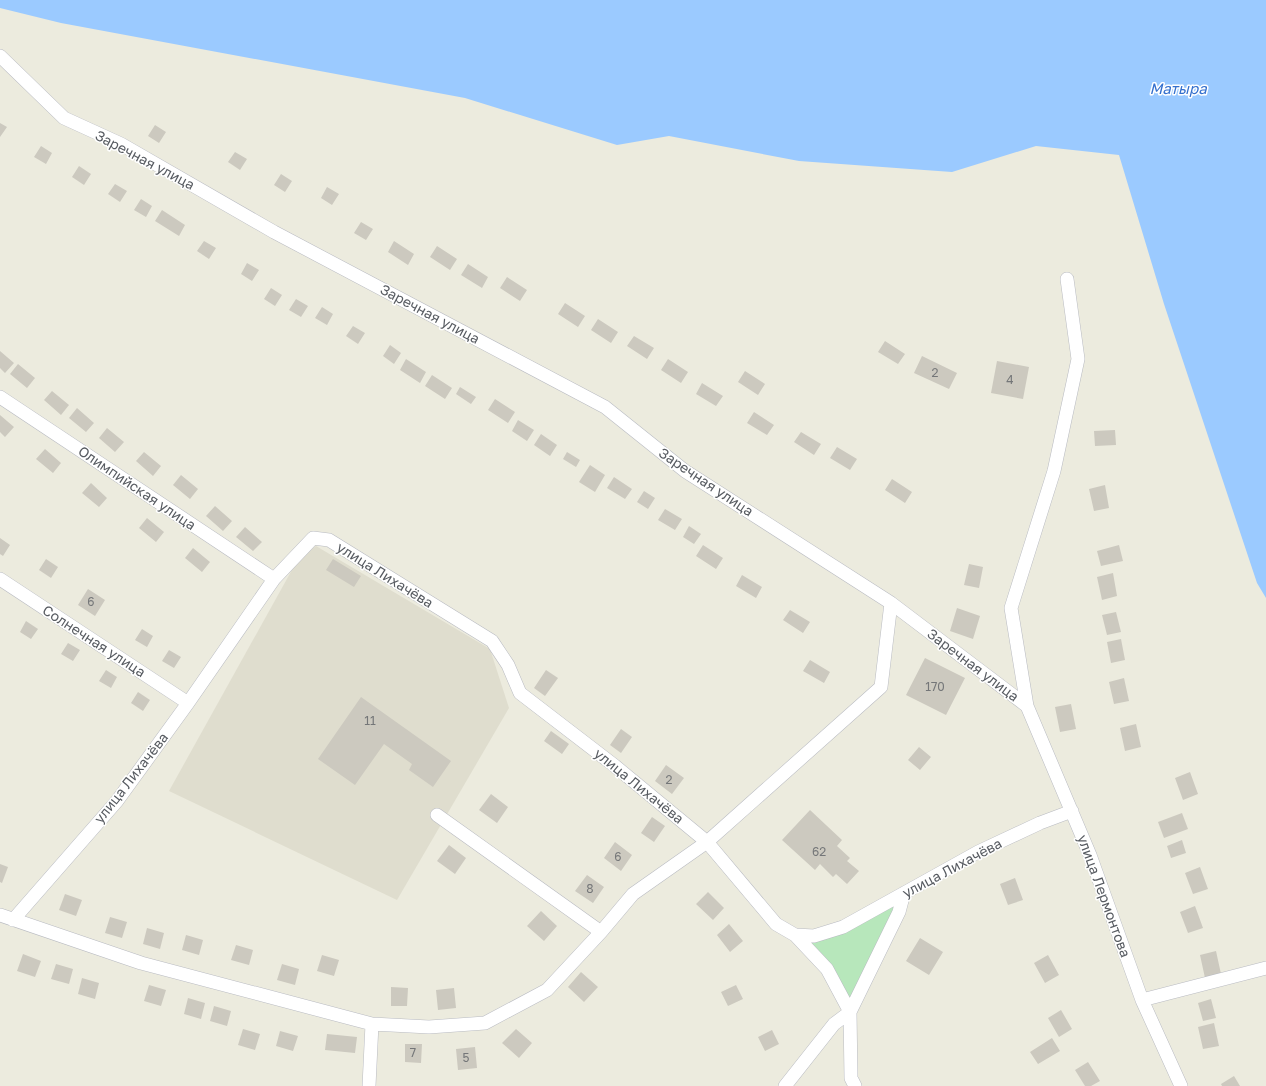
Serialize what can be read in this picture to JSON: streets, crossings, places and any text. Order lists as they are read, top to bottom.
{
  "streets": {
    "street": [
      "Заречная улица",
      "Олимпийская улица",
      "улица Лихачёва",
      "Солнечная улица",
      "улица Лермонтова"
    ]
  },
  "crossings": [
    ["Заречная улица", "улица Лермонтова"],
    ["Олимпийская улица", "улица Лихачёва"],
    ["улица Лихачёва", "Солнечная улица"],
    ["улица Лихачёва", "улица Лермонтова"]
  ],
  "water": ["Матыра"],
  "house_numbers": [
    "2",
    "4",
    "6",
    "170",
    "11",
    "2",
    "62",
    "6",
    "8",
    "7",
    "5"
  ]
}
